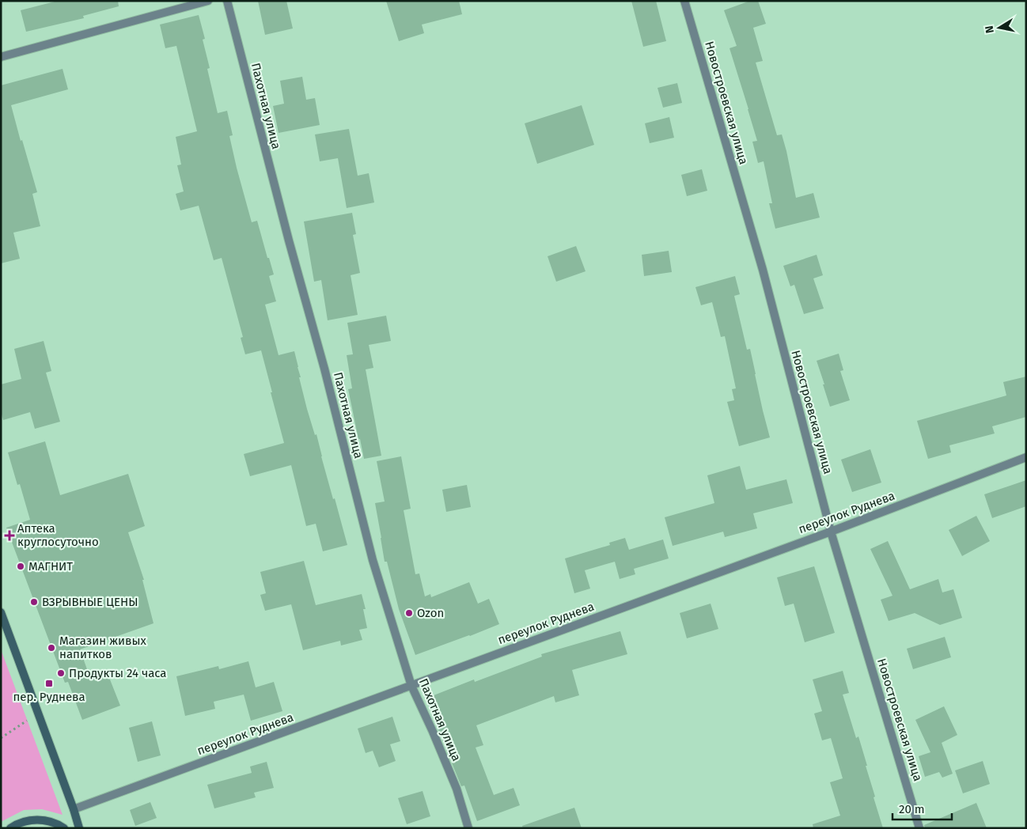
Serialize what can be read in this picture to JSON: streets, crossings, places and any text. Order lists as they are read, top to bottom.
{
  "streets": {
    "street": ["Новостроевская улица", "Пахотная улица", "переулок Руднева"]
  },
  "crossings": [
    ["Новостроевская улица", "переулок Руднева"],
    ["Пахотная улица", "переулок Руднева"]
  ],
  "places": {
    "health": ["Аптека круглосуточно"],
    "other": [
      "МАГНИТ",
      "ВЗРЫВНЫЕ ЦЕНЫ",
      "Ozon",
      "Магазин живых напитков",
      "Продукты 24 часа"
    ],
    "transit": ["пер. Руднева"]
  },
  "scale_bar": "20 m",
  "north": "left"
}
